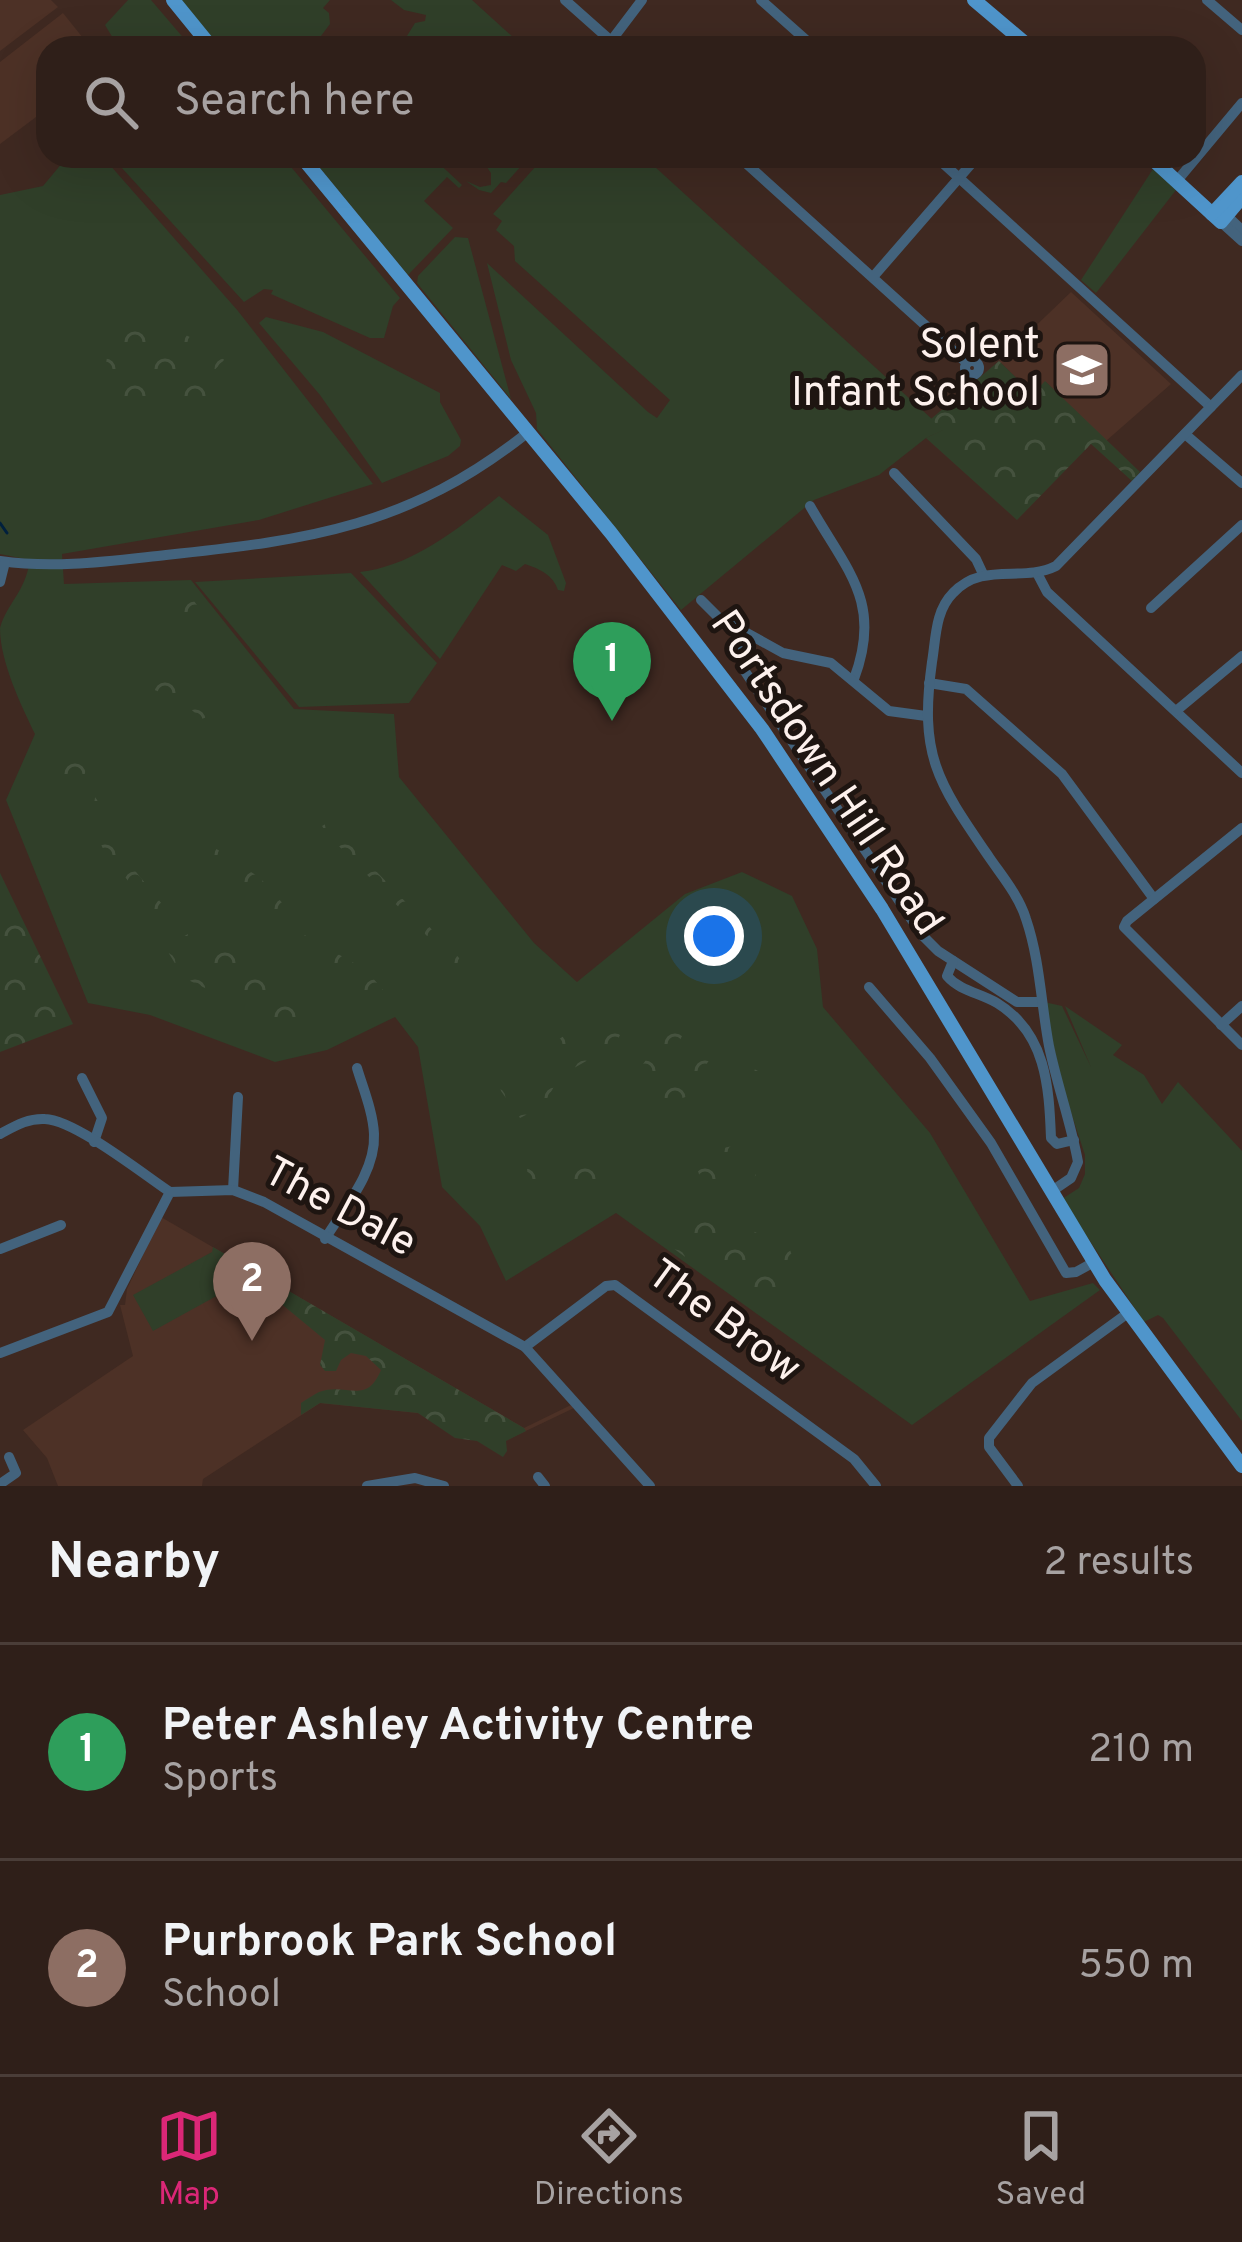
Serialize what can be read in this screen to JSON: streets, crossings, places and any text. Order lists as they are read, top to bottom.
{
  "streets": {
    "main road": ["Portsdown Hill Road"],
    "street": ["The Dale", "The Brow"]
  },
  "crossings": [
    ["The Dale", "The Brow"]
  ],
  "places": {
    "school or university": ["Solent Infant School"]
  },
  "page": {
    "search": "Search here",
    "pins": ["1", "2"],
    "heading": ["Nearby", "2 results"],
    "list": [
      {
        "mark": "1",
        "name": "Peter Ashley Activity Centre",
        "note": "Sports",
        "value": "210 m"
      },
      {
        "mark": "2",
        "name": "Purbrook Park School",
        "note": "School",
        "value": "550 m"
      }
    ],
    "nav": ["Map", "Directions", "Saved"]
  }
}
